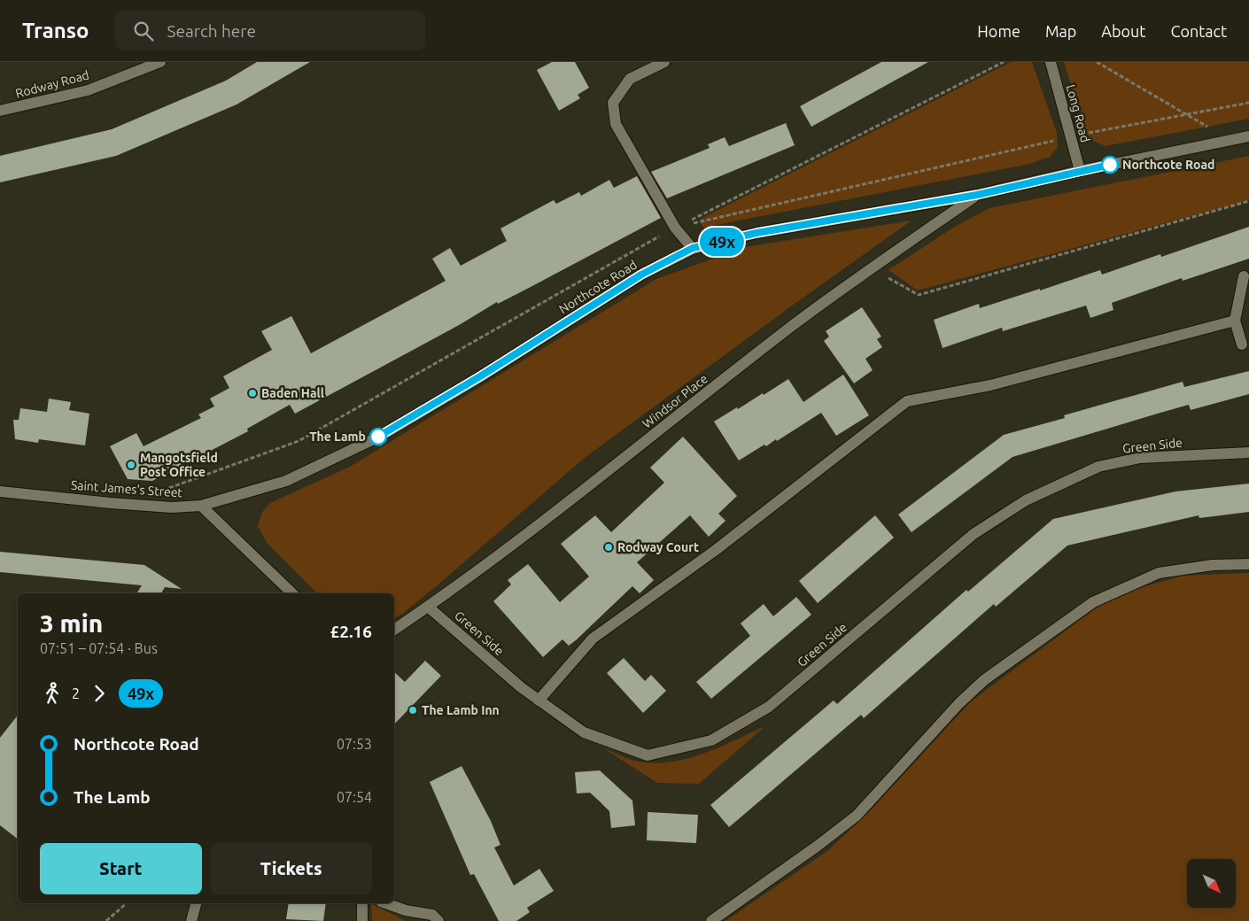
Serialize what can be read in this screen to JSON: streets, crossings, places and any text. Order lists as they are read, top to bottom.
{
  "streets": {
    "street": [
      "Rodway Road",
      "Long Road",
      "Northcote Road",
      "Windsor Place",
      "Green Side",
      "Saint James's Street"
    ]
  },
  "crossings": [
    ["Long Road", "Northcote Road"],
    ["Northcote Road", "Windsor Place"],
    ["Northcote Road", "Saint James's Street"],
    ["Windsor Place", "Green Side"]
  ],
  "places": [
    "Northcote Road",
    "Baden Hall",
    "The Lamb",
    "Mangotsfield Post Office",
    "Rodway Court",
    "The Lamb Inn"
  ],
  "lines": ["bus line 49x"],
  "north": "bottom right",
  "page": {
    "header": "Transo",
    "search": "Search here",
    "nav": [
      "Home",
      "Map",
      "About",
      "Contact"
    ],
    "on_map": "49x",
    "heading": ["3 min", "07:51 – 07:54 · Bus", "£2.16"],
    "legs": ["2", "49x"],
    "list": [
      {
        "name": "Northcote Road",
        "value": "07:53"
      },
      {
        "name": "The Lamb",
        "value": "07:54"
      }
    ],
    "buttons": ["Start", "Tickets"]
  }
}
